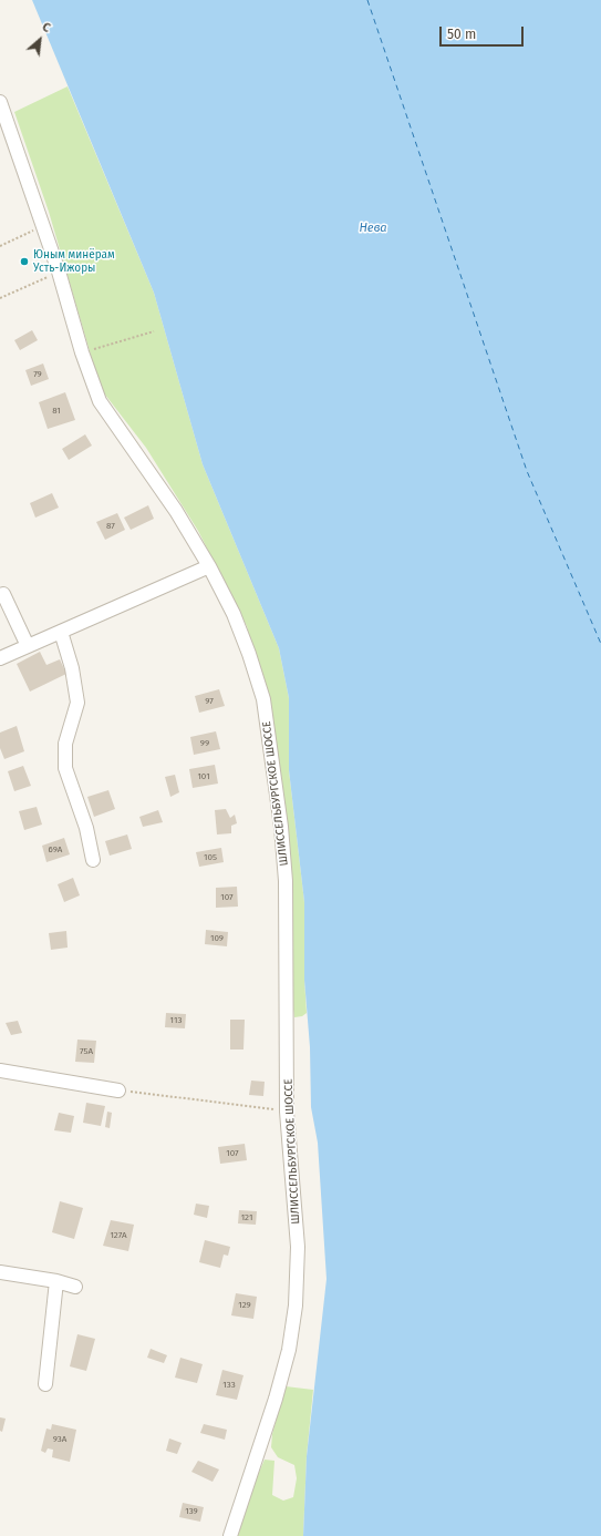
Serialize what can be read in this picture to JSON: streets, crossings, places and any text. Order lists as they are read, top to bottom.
{
  "streets": {
    "street": ["ШЛИССЕЛЬБУРГСКОЕ ШОССЕ"]
  },
  "water": ["Нева"],
  "places": ["Юным минёрам Усть-Ижоры"],
  "house_numbers": [
    "79",
    "81",
    "87",
    "97",
    "99",
    "101",
    "69А",
    "105",
    "107",
    "109",
    "113",
    "75А",
    "107",
    "121",
    "127А",
    "129",
    "133",
    "93А",
    "139"
  ],
  "scale_bar": "50 m",
  "north": "top right"
}
